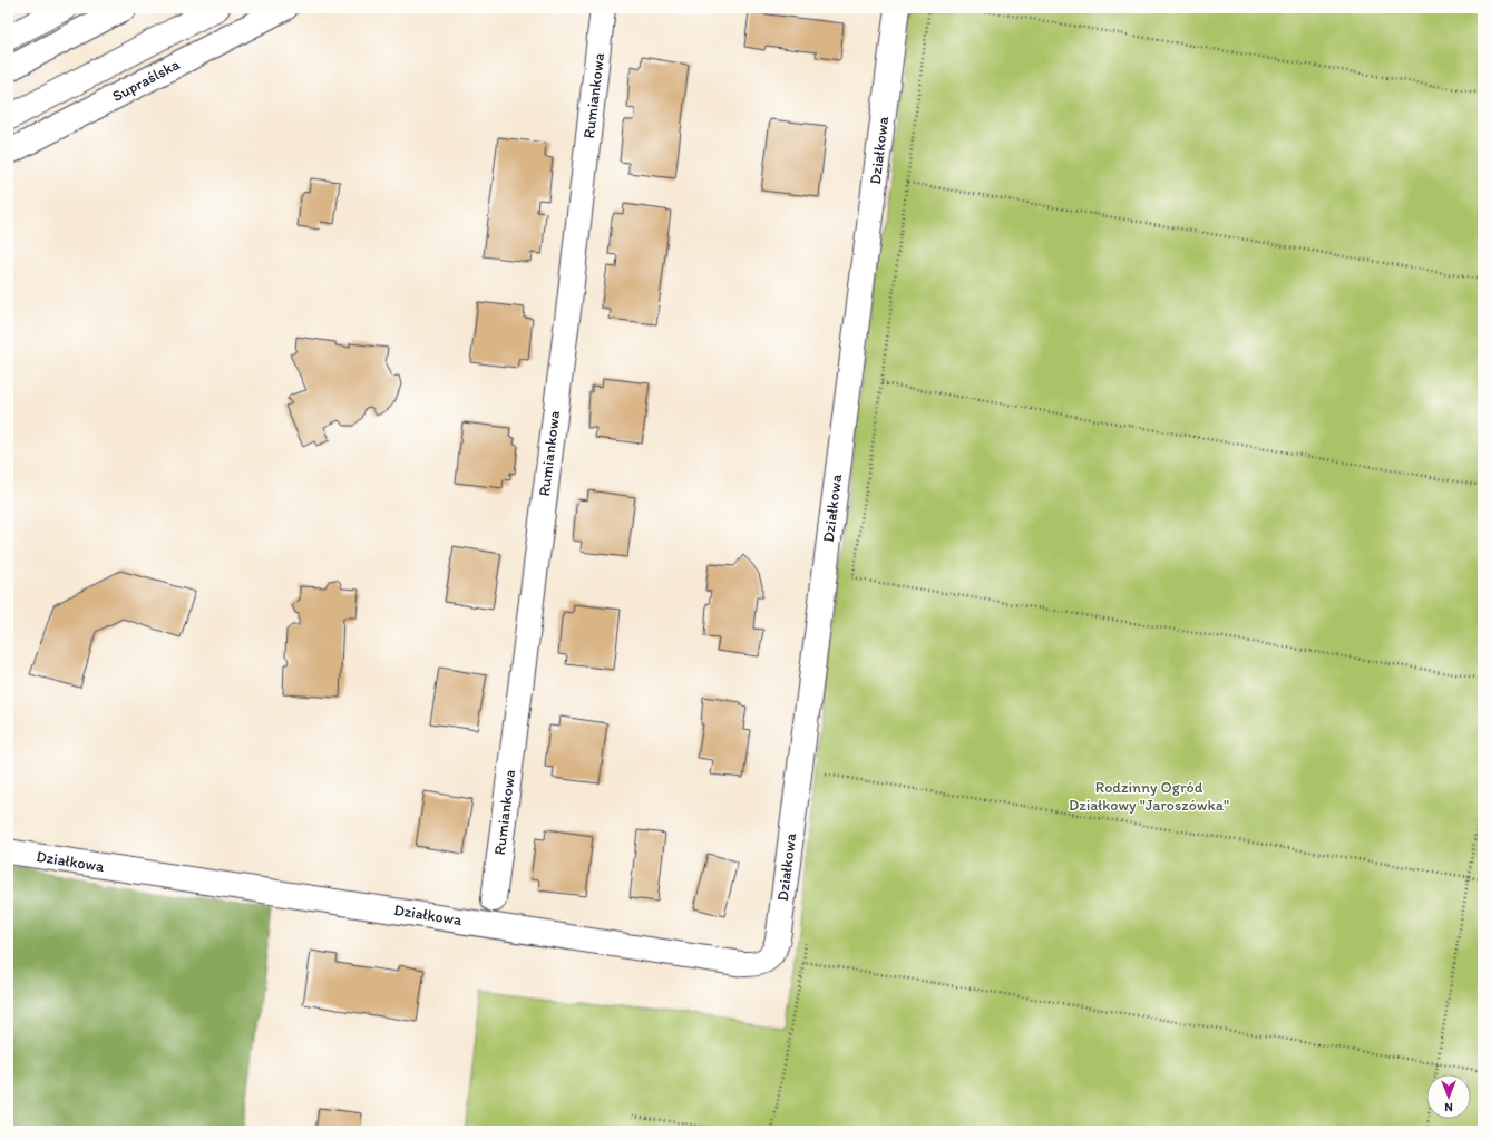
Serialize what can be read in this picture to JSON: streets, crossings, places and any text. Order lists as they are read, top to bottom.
{
  "streets": {
    "street": ["Supraślska", "Rumiankowa", "Działkowa"]
  },
  "parks": ["Rodzinny Ogród Działkowy \"Jaroszówka\""],
  "north": "bottom"
}
